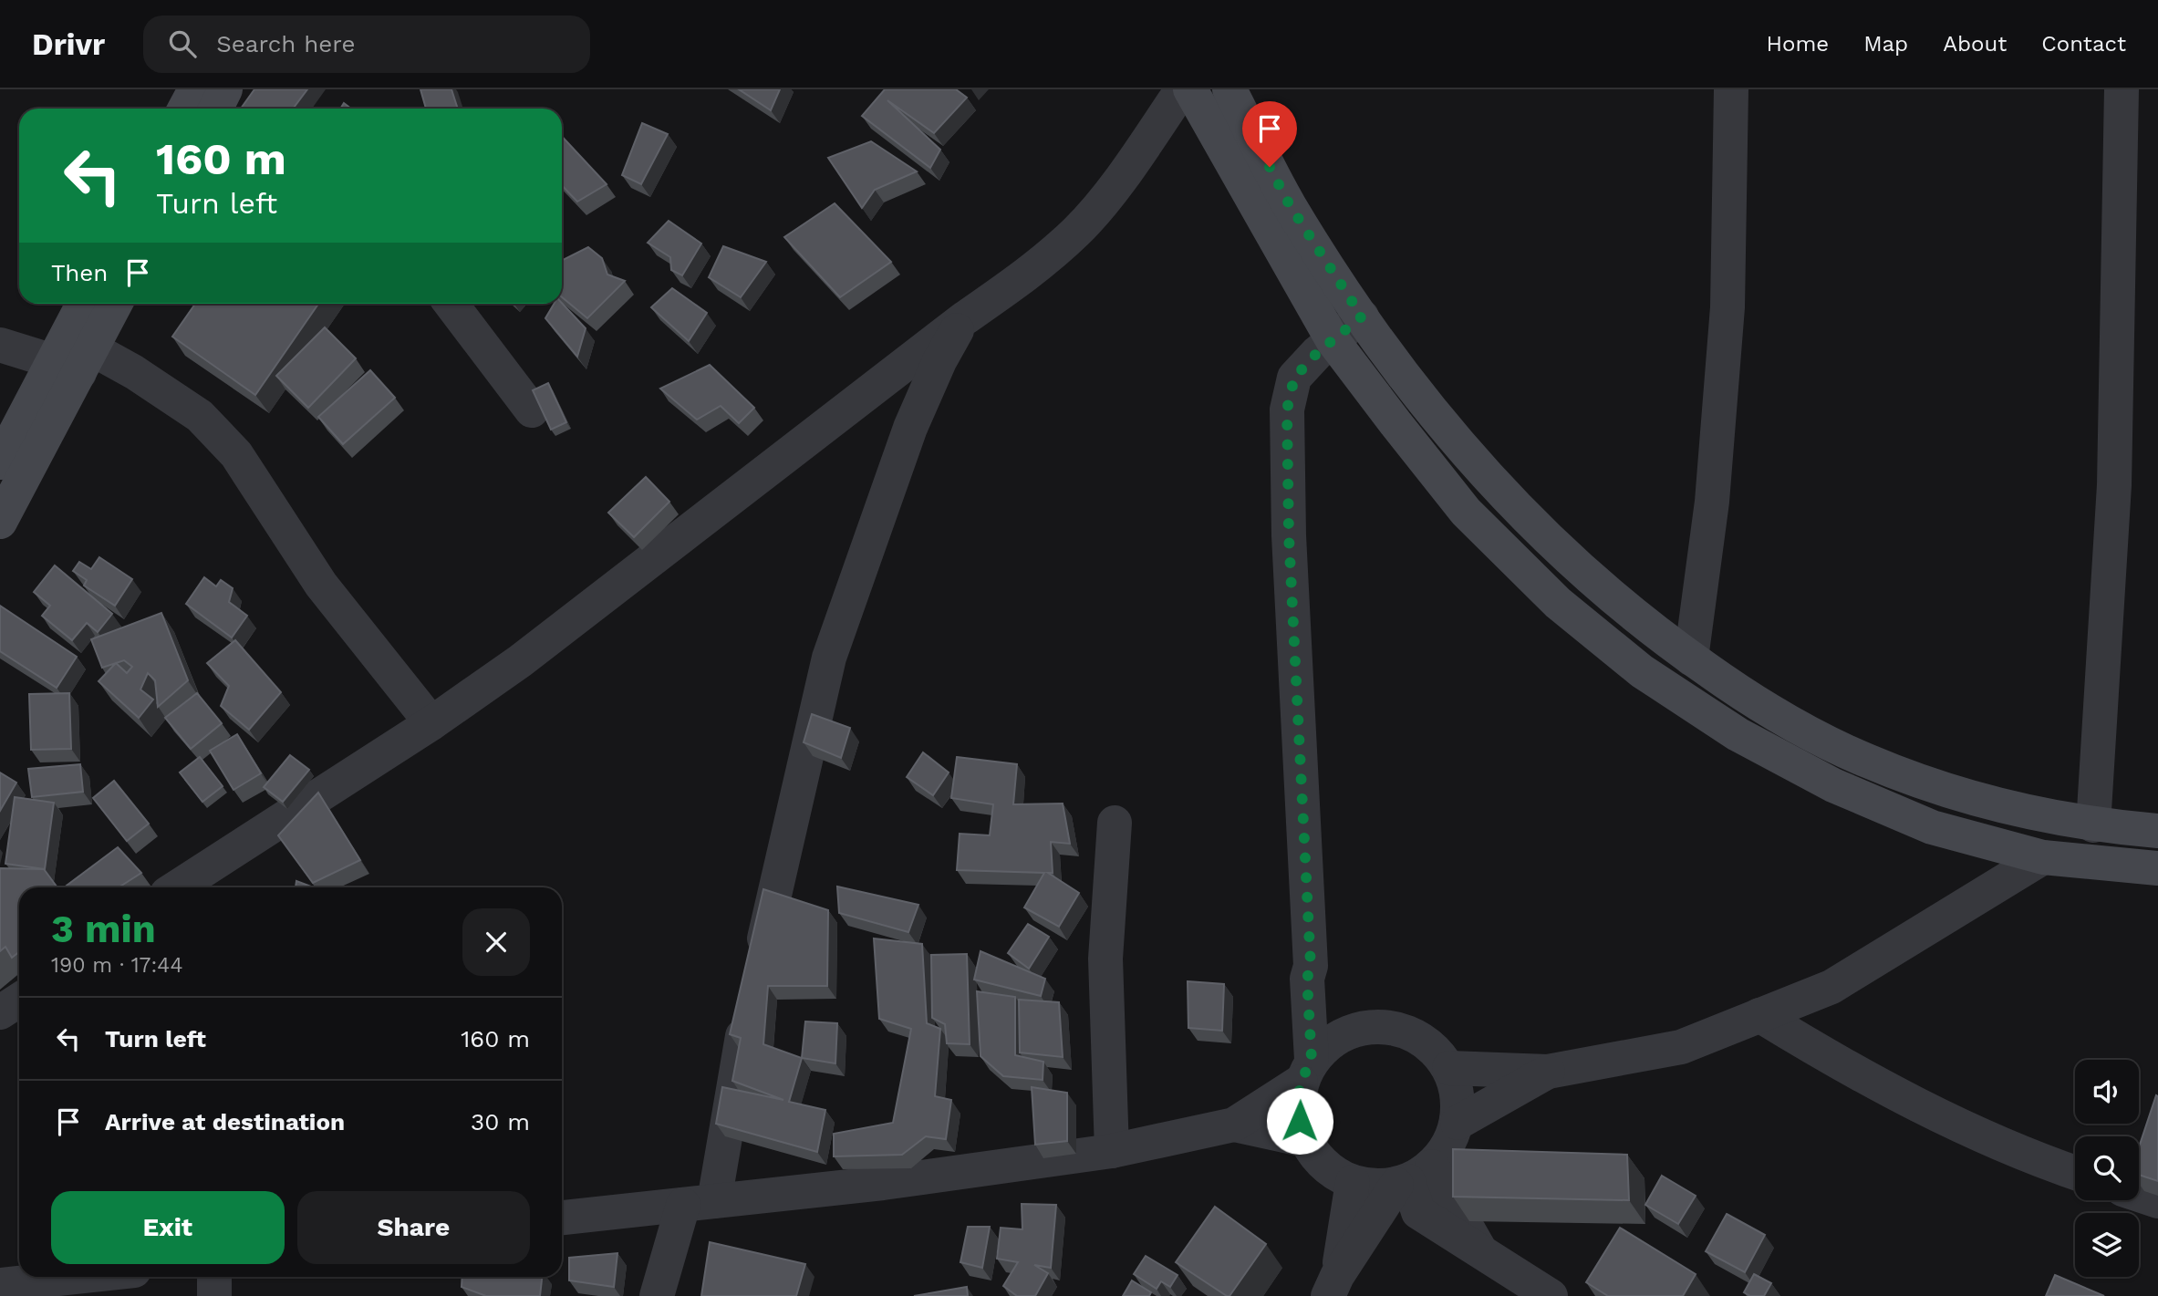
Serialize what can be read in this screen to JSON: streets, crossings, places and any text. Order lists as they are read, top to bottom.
{
  "page": {
    "header": "Drivr",
    "search": "Search here",
    "nav": [
      "Home",
      "Map",
      "About",
      "Contact"
    ],
    "turn": ["160 m", "Turn left"],
    "then": "Then",
    "heading": ["3 min", "190 m · 17:44"],
    "list": [
      {
        "name": "Turn left",
        "value": "160 m"
      },
      {
        "name": "Arrive at destination",
        "value": "30 m"
      }
    ],
    "buttons": ["Exit", "Share"]
  }
}
